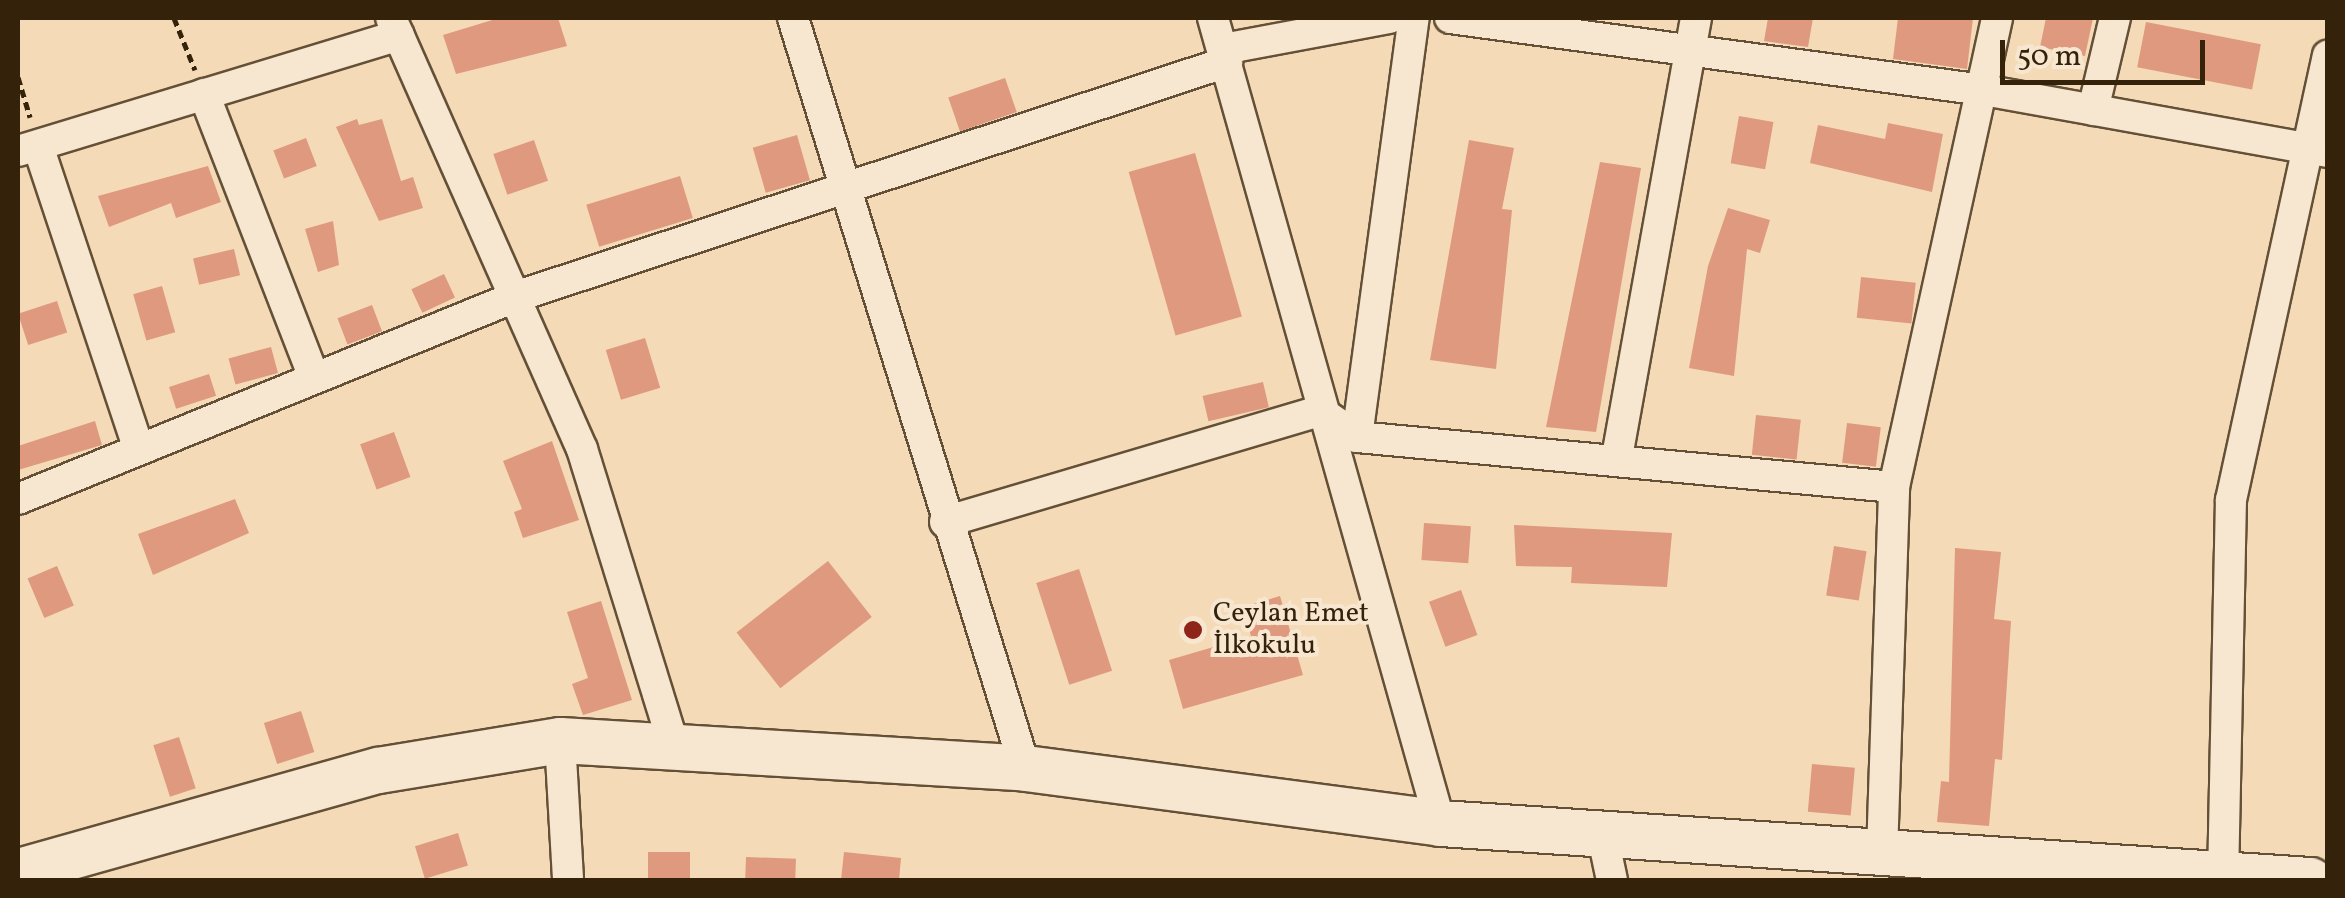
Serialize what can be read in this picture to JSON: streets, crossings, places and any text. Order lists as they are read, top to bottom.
{
  "places": ["Ceylan Emet İlkokulu"],
  "scale_bar": "50 m"
}
